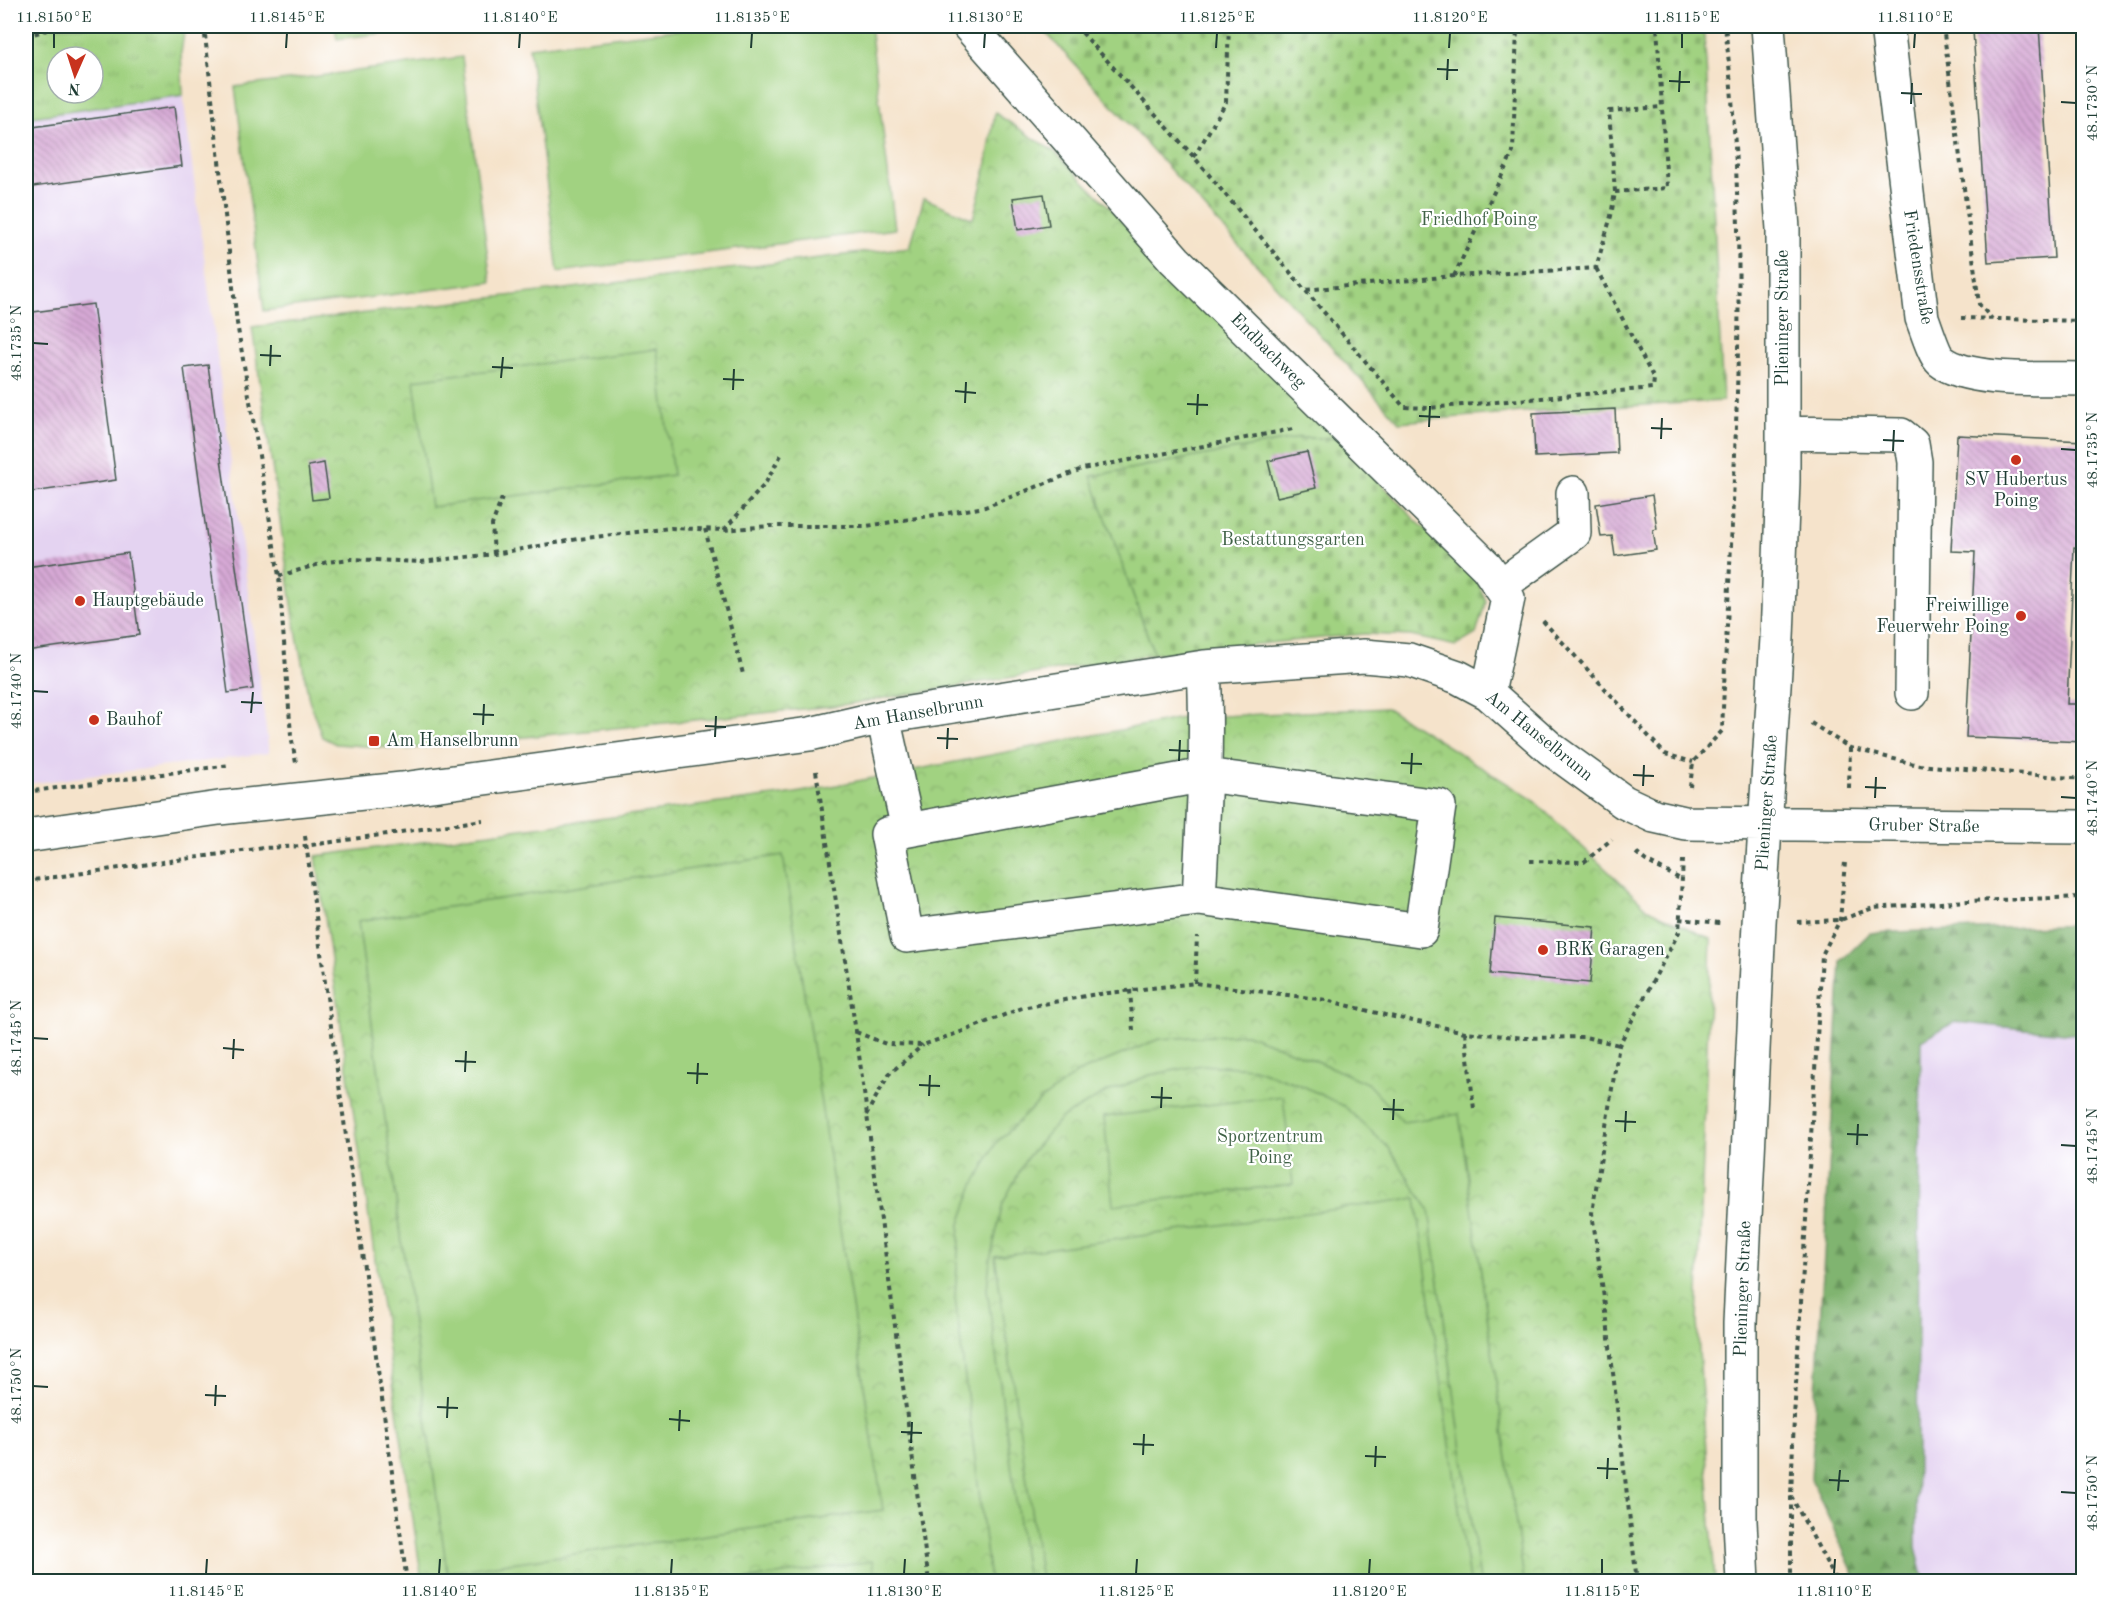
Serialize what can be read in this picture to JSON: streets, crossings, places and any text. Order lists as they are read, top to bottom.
{
  "streets": {
    "street": [
      "Friedensstraße",
      "Plieninger Straße",
      "Endbachweg",
      "Am Hanselbrunn",
      "Gruber Straße"
    ]
  },
  "crossings": [
    ["Plieninger Straße", "Am Hanselbrunn"],
    ["Plieninger Straße", "Gruber Straße"],
    ["Am Hanselbrunn", "Gruber Straße"]
  ],
  "parks": ["Friedhof Poing", "Bestattungsgarten", "Sportzentrum Poing"],
  "places": {
    "other": [
      "SV Hubertus Poing",
      "Hauptgebäude",
      "Freiwillige Feuerwehr Poing",
      "Bauhof",
      "BRK Garagen"
    ],
    "transit": ["Am Hanselbrunn"]
  },
  "north": "bottom",
  "coordinates": [
    "11.8150°E",
    "11.8145°E",
    "11.8140°E",
    "11.8135°E",
    "11.8130°E",
    "11.8125°E",
    "11.8120°E",
    "11.8115°E",
    "11.8110°E",
    "48.1730°N",
    "48.1735°N",
    "48.1740°N",
    "48.1745°N",
    "48.1750°N"
  ]
}
